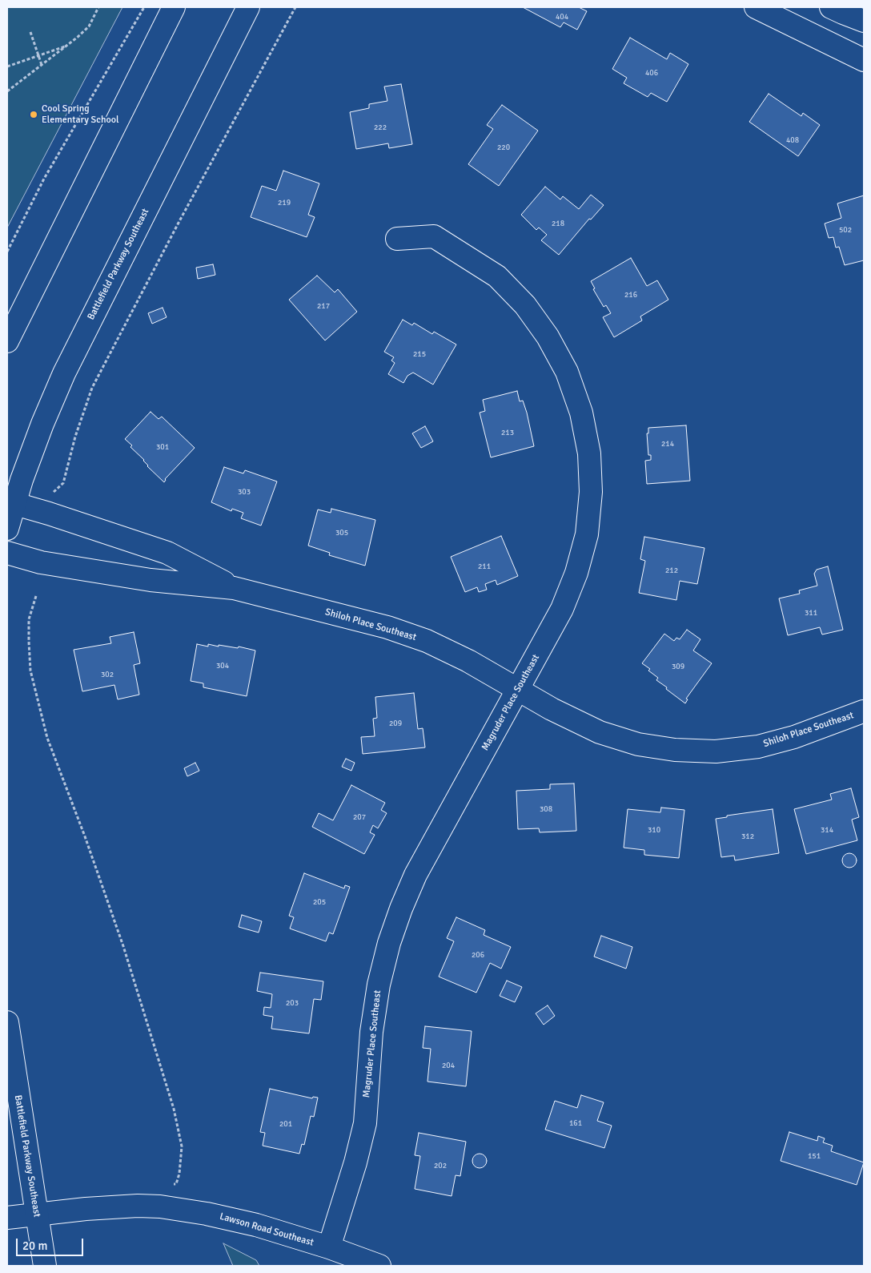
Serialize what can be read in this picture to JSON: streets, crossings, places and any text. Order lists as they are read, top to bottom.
{
  "streets": {
    "street": [
      "Battlefield Parkway Southeast",
      "Shiloh Place Southeast",
      "Magruder Place Southeast",
      "Lawson Road Southeast"
    ]
  },
  "crossings": [
    ["Battlefield Parkway Southeast", "Shiloh Place Southeast"],
    ["Battlefield Parkway Southeast", "Lawson Road Southeast"],
    ["Shiloh Place Southeast", "Magruder Place Southeast"],
    ["Magruder Place Southeast", "Lawson Road Southeast"]
  ],
  "places": ["Cool Spring Elementary School"],
  "house_numbers": [
    "404",
    "406",
    "222",
    "408",
    "220",
    "219",
    "218",
    "502",
    "216",
    "217",
    "215",
    "213",
    "214",
    "301",
    "303",
    "305",
    "211",
    "212",
    "311",
    "304",
    "309",
    "302",
    "209",
    "308",
    "207",
    "310",
    "314",
    "312",
    "205",
    "206",
    "203",
    "204",
    "161",
    "201",
    "151",
    "202"
  ],
  "scale_bar": "20 m"
}
